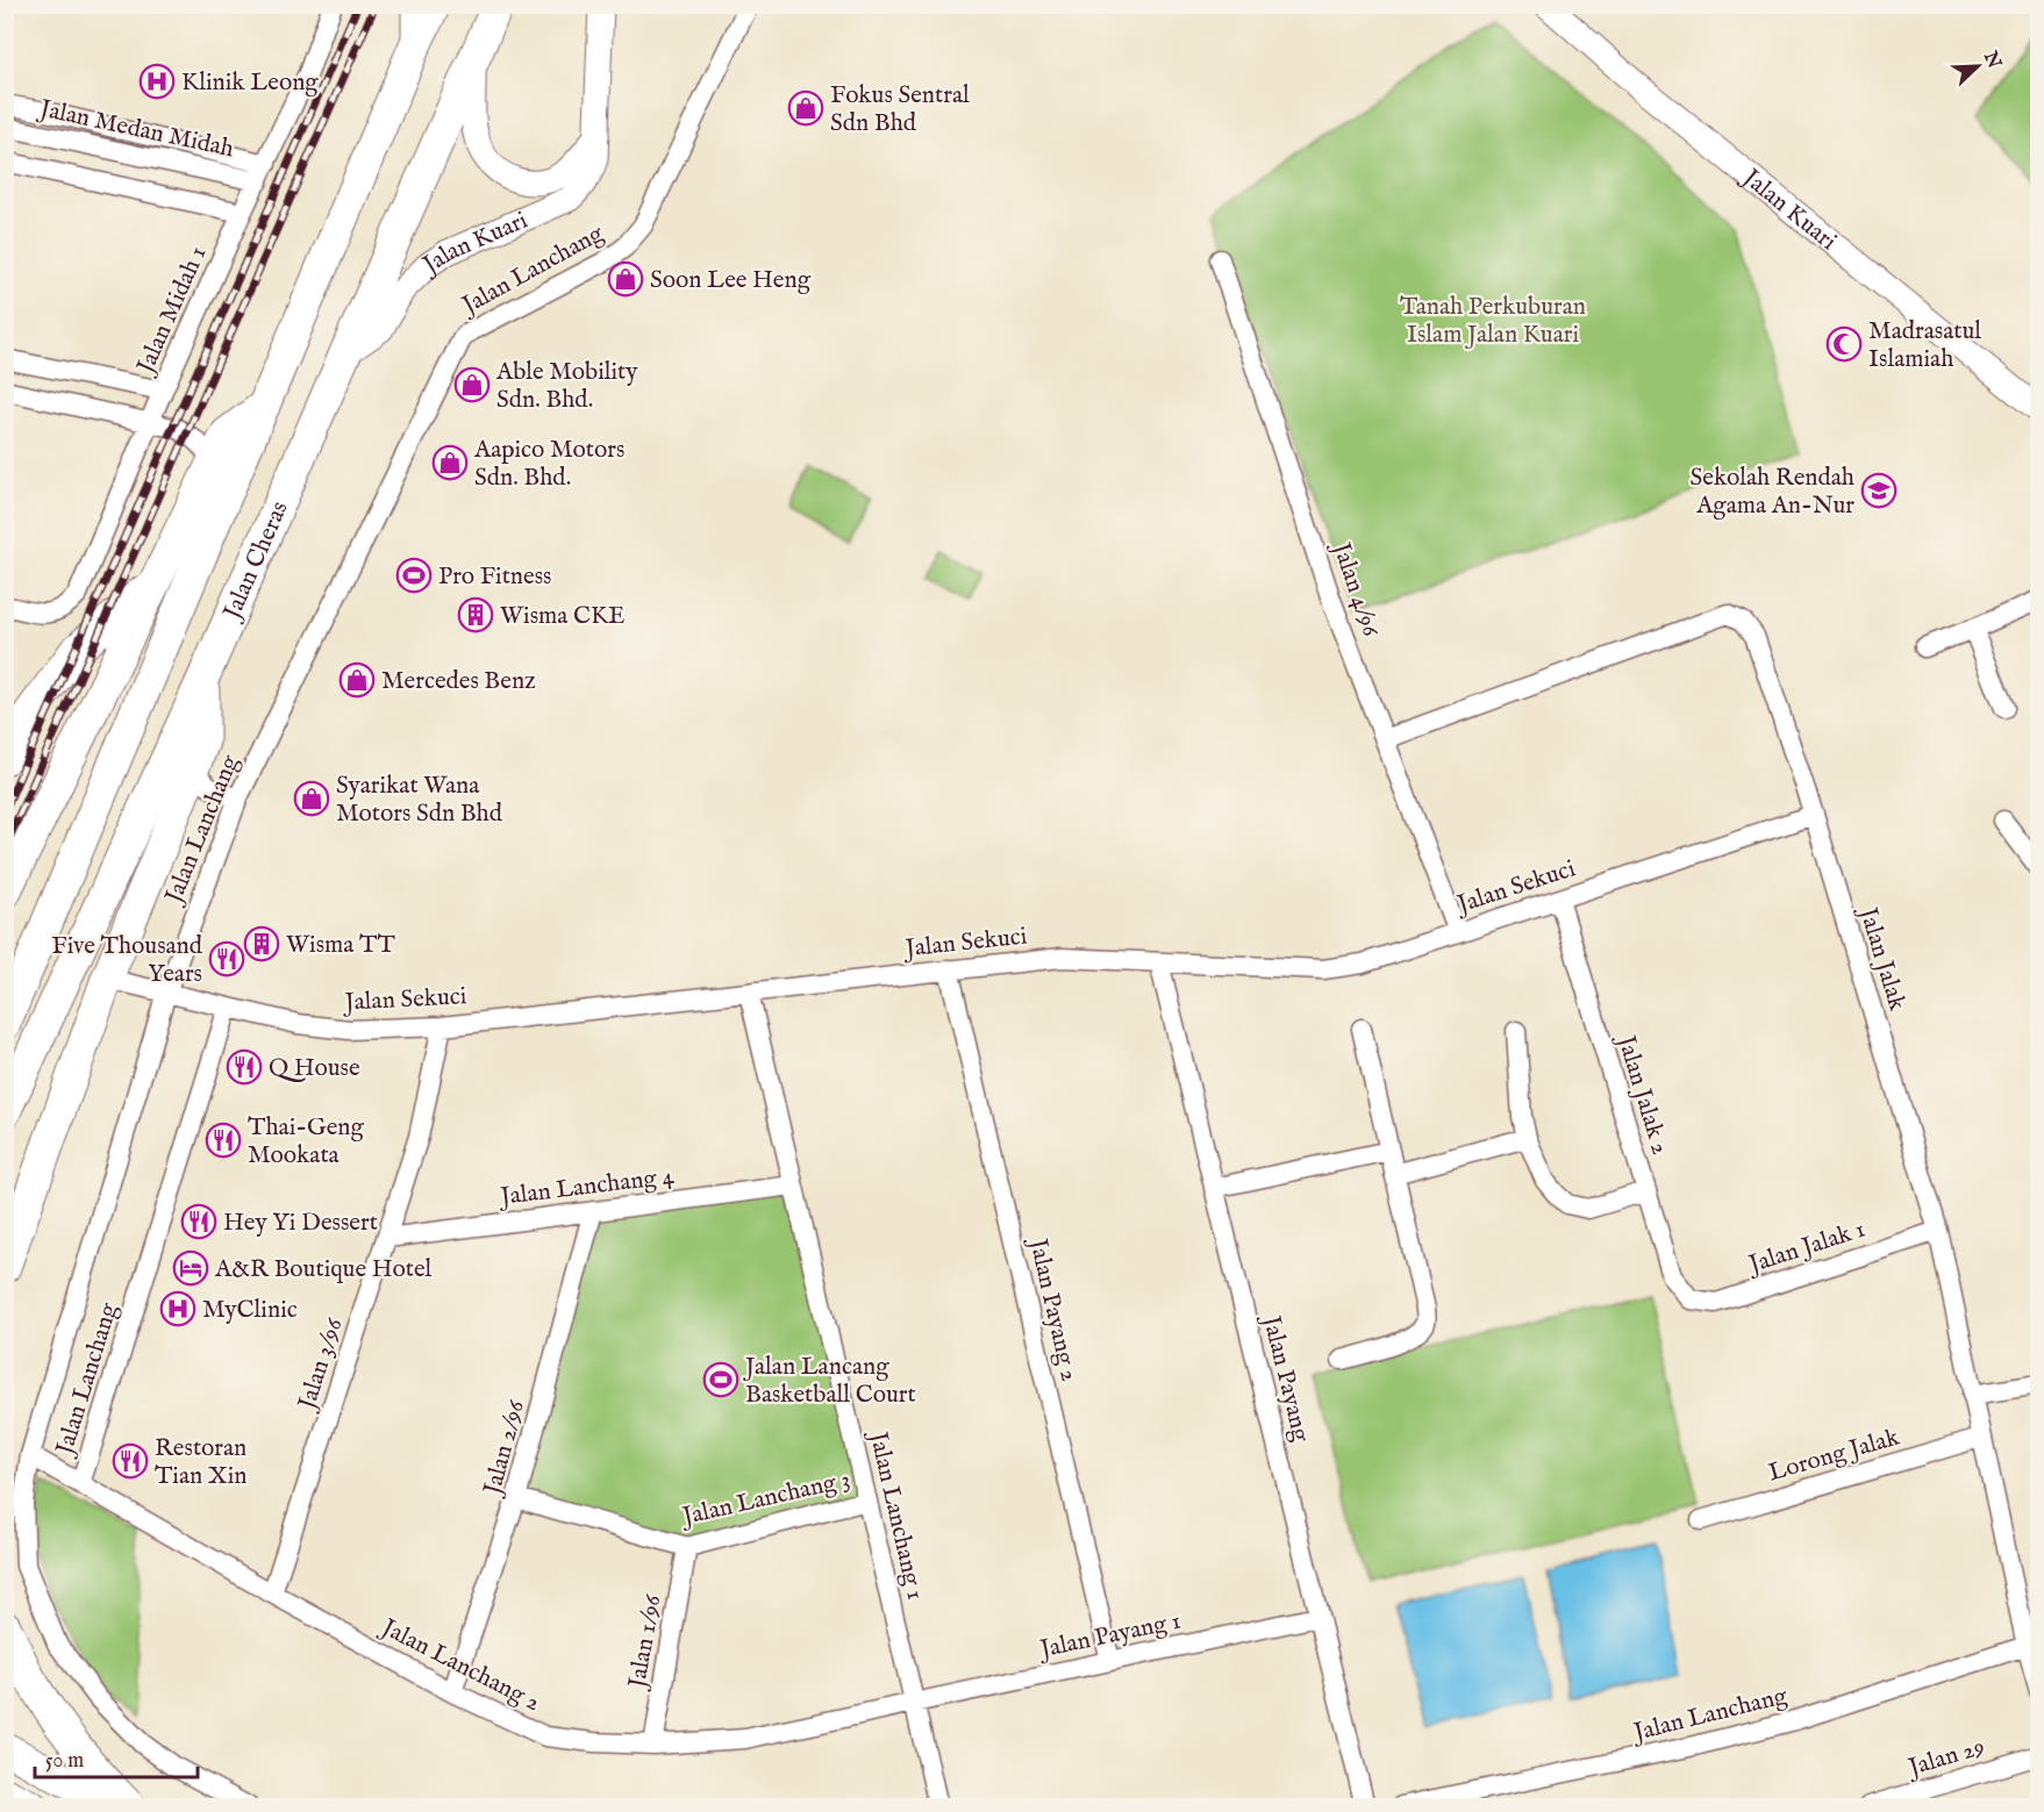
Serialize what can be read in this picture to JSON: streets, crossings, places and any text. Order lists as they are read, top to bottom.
{
  "streets": {
    "highway": ["Jalan Cheras"],
    "street": [
      "Jalan Medan Midah",
      "Jalan Kuari",
      "Jalan Lanchang",
      "Jalan Midah 1",
      "Jalan 4/96",
      "Jalan Sekuci",
      "Jalan Jalak",
      "Jalan Jalak 2",
      "Jalan Lanchang 4",
      "Jalan Jalak 1",
      "Jalan Payang 2",
      "Jalan 3/96",
      "Jalan Payang",
      "Jalan 2/96",
      "Lorong Jalak",
      "Jalan Lanchang 3",
      "Jalan Lanchang 1",
      "Jalan Payang 1",
      "Jalan 1/96",
      "Jalan Lanchang 2",
      "Jalan 29"
    ]
  },
  "crossings": [
    ["Jalan Medan Midah", "Jalan Midah 1"],
    ["Jalan Kuari", "Jalan Cheras"],
    ["Jalan Lanchang", "Jalan Sekuci"],
    ["Jalan Lanchang", "Jalan Jalak"],
    ["Jalan Lanchang", "Jalan Lanchang 2"],
    ["Jalan 4/96", "Jalan Sekuci"],
    ["Jalan 4/96", "Jalan Jalak"],
    ["Jalan Sekuci", "Jalan Jalak"],
    ["Jalan Sekuci", "Jalan Jalak 2"],
    ["Jalan Sekuci", "Jalan Payang 2"],
    ["Jalan Sekuci", "Jalan 3/96"],
    ["Jalan Sekuci", "Jalan Payang"],
    ["Jalan Sekuci", "Jalan Lanchang 1"],
    ["Jalan Jalak", "Jalan Jalak 1"],
    ["Jalan Jalak", "Lorong Jalak"],
    ["Jalan Jalak 2", "Jalan Jalak 1"],
    ["Jalan Lanchang 4", "Jalan 3/96"],
    ["Jalan Lanchang 4", "Jalan 2/96"],
    ["Jalan Lanchang 4", "Jalan Lanchang 1"],
    ["Jalan Payang 2", "Jalan Payang 1"],
    ["Jalan 3/96", "Jalan Lanchang 2"],
    ["Jalan Payang", "Jalan Payang 1"],
    ["Jalan 2/96", "Jalan Lanchang 3"],
    ["Jalan 2/96", "Jalan Lanchang 2"],
    ["Jalan Lanchang 3", "Jalan Lanchang 1"],
    ["Jalan Lanchang 3", "Jalan 1/96"],
    ["Jalan Lanchang 1", "Jalan Payang 1"],
    ["Jalan Lanchang 1", "Jalan Lanchang 2"],
    ["Jalan Payang 1", "Jalan Lanchang 2"],
    ["Jalan 1/96", "Jalan Lanchang 2"]
  ],
  "parks": ["Tanah Perkuburan Islam Jalan Kuari"],
  "places": {
    "hospital": ["Klinik Leong", "MyClinic"],
    "shop": [
      "Fokus Sentral Sdn Bhd",
      "Soon Lee Heng",
      "Able Mobility Sdn. Bhd.",
      "Aapico Motors Sdn. Bhd.",
      "Mercedes Benz",
      "Syarikat Wana Motors Sdn Bhd"
    ],
    "mosque": ["Madrasatul Islamiah"],
    "school or university": ["Sekolah Rendah Agama An-Nur"],
    "sports": ["Pro Fitness", "Jalan Lancang Basketball Court"],
    "building": ["Wisma CKE", "Wisma TT"],
    "restaurant": [
      "Five Thousand Years",
      "Q House",
      "Thai-Geng Mookata",
      "Hey Yi Dessert",
      "Restoran Tian Xin"
    ],
    "hotel": ["A&R Boutique Hotel"]
  },
  "scale_bar": "50 m",
  "north": "top right"
}
